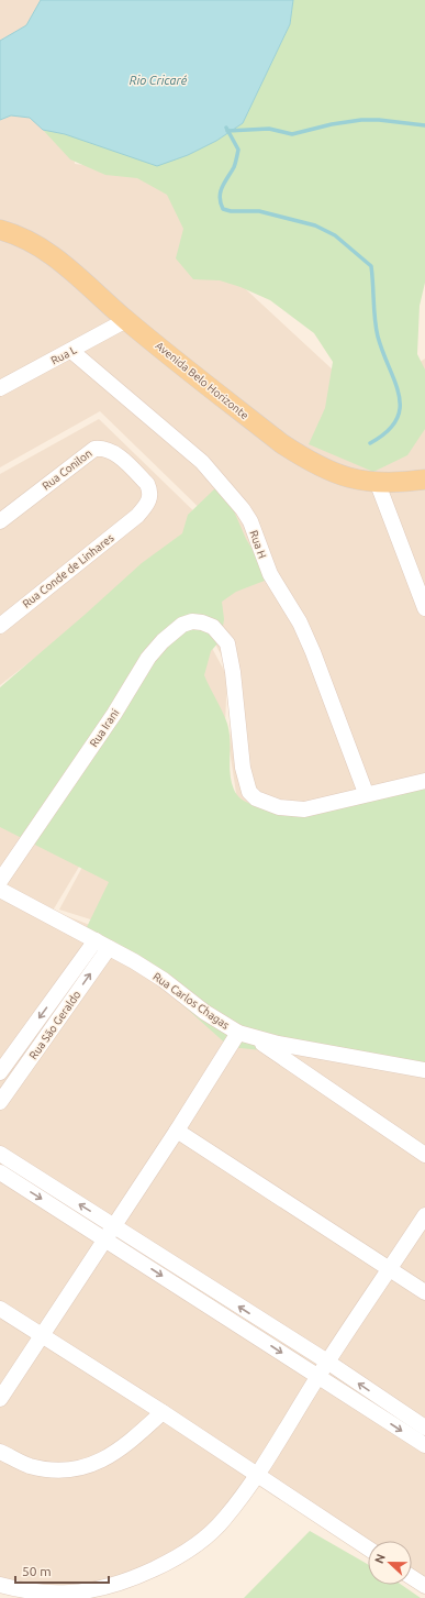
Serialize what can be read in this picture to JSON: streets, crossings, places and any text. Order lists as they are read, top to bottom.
{
  "streets": {
    "main road": ["Avenida Belo Horizonte"],
    "street": [
      "Rua L",
      "Rua Conilon",
      "Rua H",
      "Rua Conde de Linhares",
      "Rua Irani",
      "Rua Carlos Chagas",
      "Rua São Geraldo"
    ]
  },
  "crossings": [
    ["Rua L", "Avenida Belo Horizonte"],
    ["Rua L", "Rua H"],
    ["Rua Conilon", "Rua Conde de Linhares"],
    ["Rua H", "Rua Irani"],
    ["Rua Carlos Chagas", "Rua São Geraldo"]
  ],
  "water": ["Rio Cricaré"],
  "scale_bar": "50 m",
  "north": "left"
}
